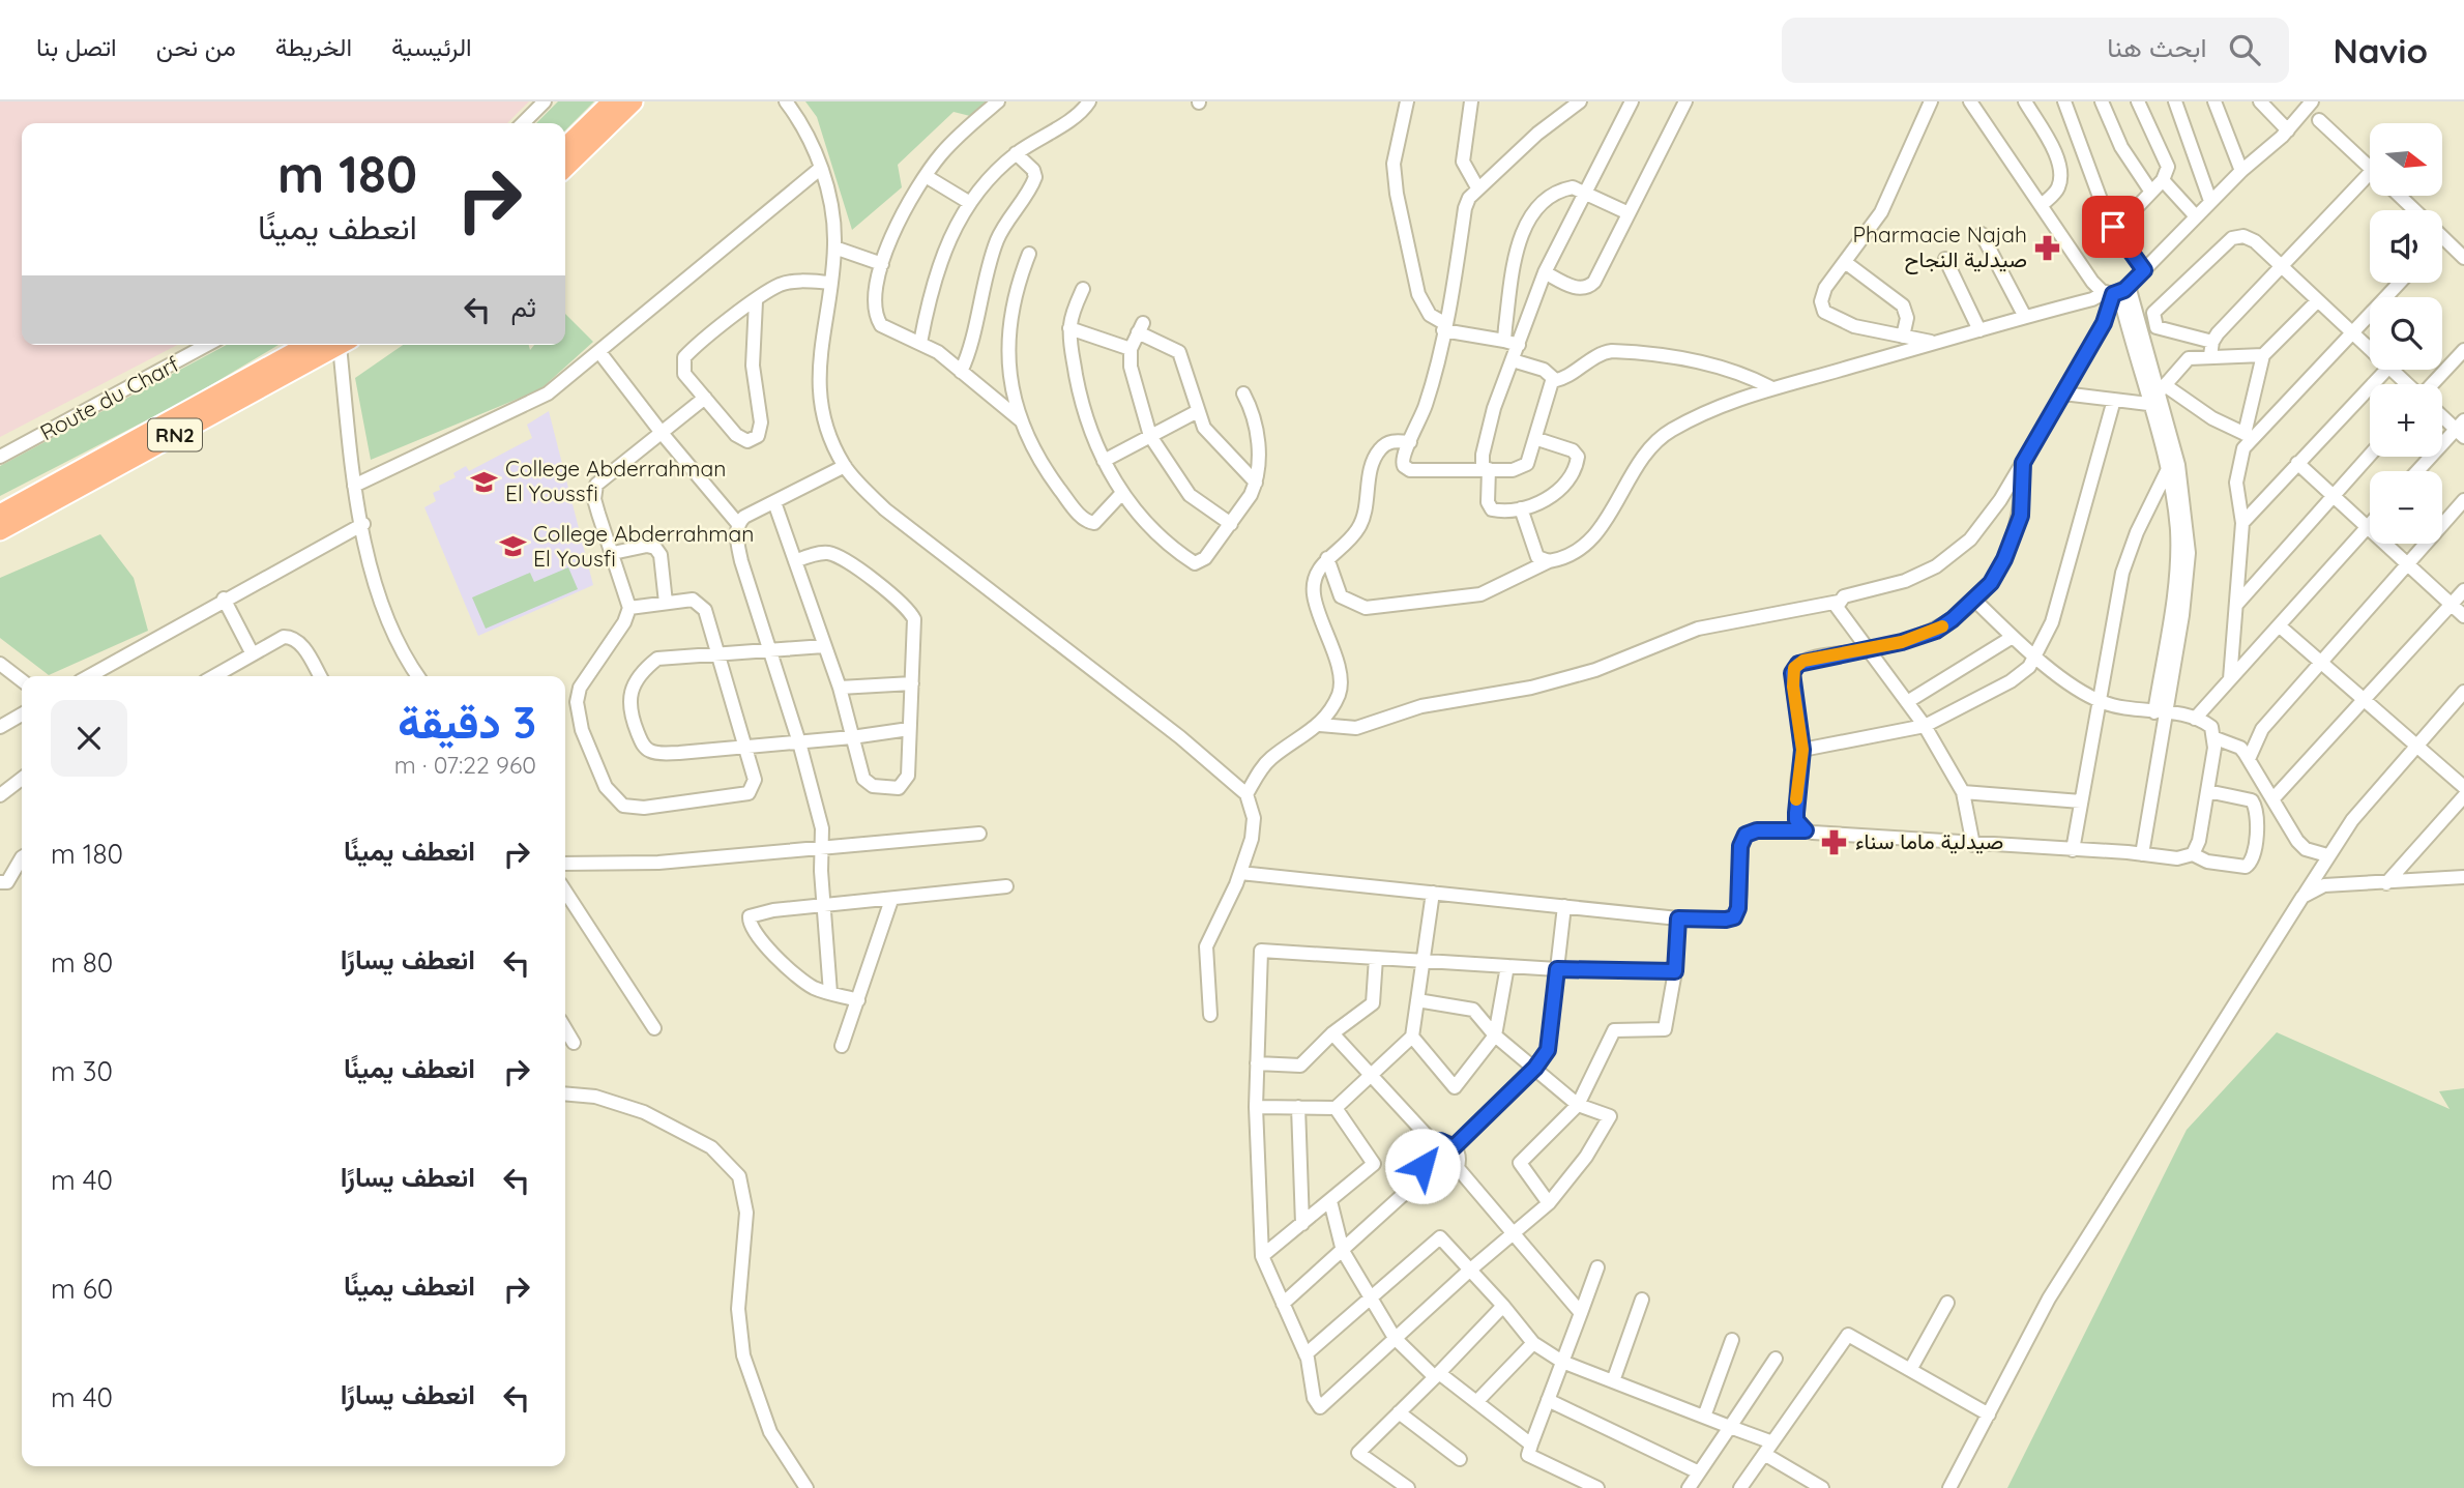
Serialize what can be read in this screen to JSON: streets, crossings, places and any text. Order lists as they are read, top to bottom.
{
  "streets": {
    "highway": ["RN2"],
    "street": ["Route du Charf"]
  },
  "places": {
    "pharmacy": ["Pharmacie Najah صيدلية النجاح", "صيدلية ماما سناء"],
    "school or university": ["College Abderrahman El Youssfi", "College Abderrahman El Yousfi"]
  },
  "north": "right",
  "page": {
    "header": "Navio",
    "search": "ابحث هنا",
    "nav": [
      "الرئيسية",
      "الخريطة",
      "من نحن",
      "اتصل بنا"
    ],
    "map_buttons": ["+", "−"],
    "turn": ["180 m", "انعطف يمينًا"],
    "then": "ثم",
    "heading": ["3 دقيقة", "960 m · 07:22"],
    "list": [
      {
        "name": "انعطف يمينًا",
        "value": "180 m"
      },
      {
        "name": "انعطف يسارًا",
        "value": "80 m"
      },
      {
        "name": "انعطف يمينًا",
        "value": "30 m"
      },
      {
        "name": "انعطف يسارًا",
        "value": "40 m"
      },
      {
        "name": "انعطف يمينًا",
        "value": "60 m"
      },
      {
        "name": "انعطف يسارًا",
        "value": "40 m"
      }
    ]
  }
}
